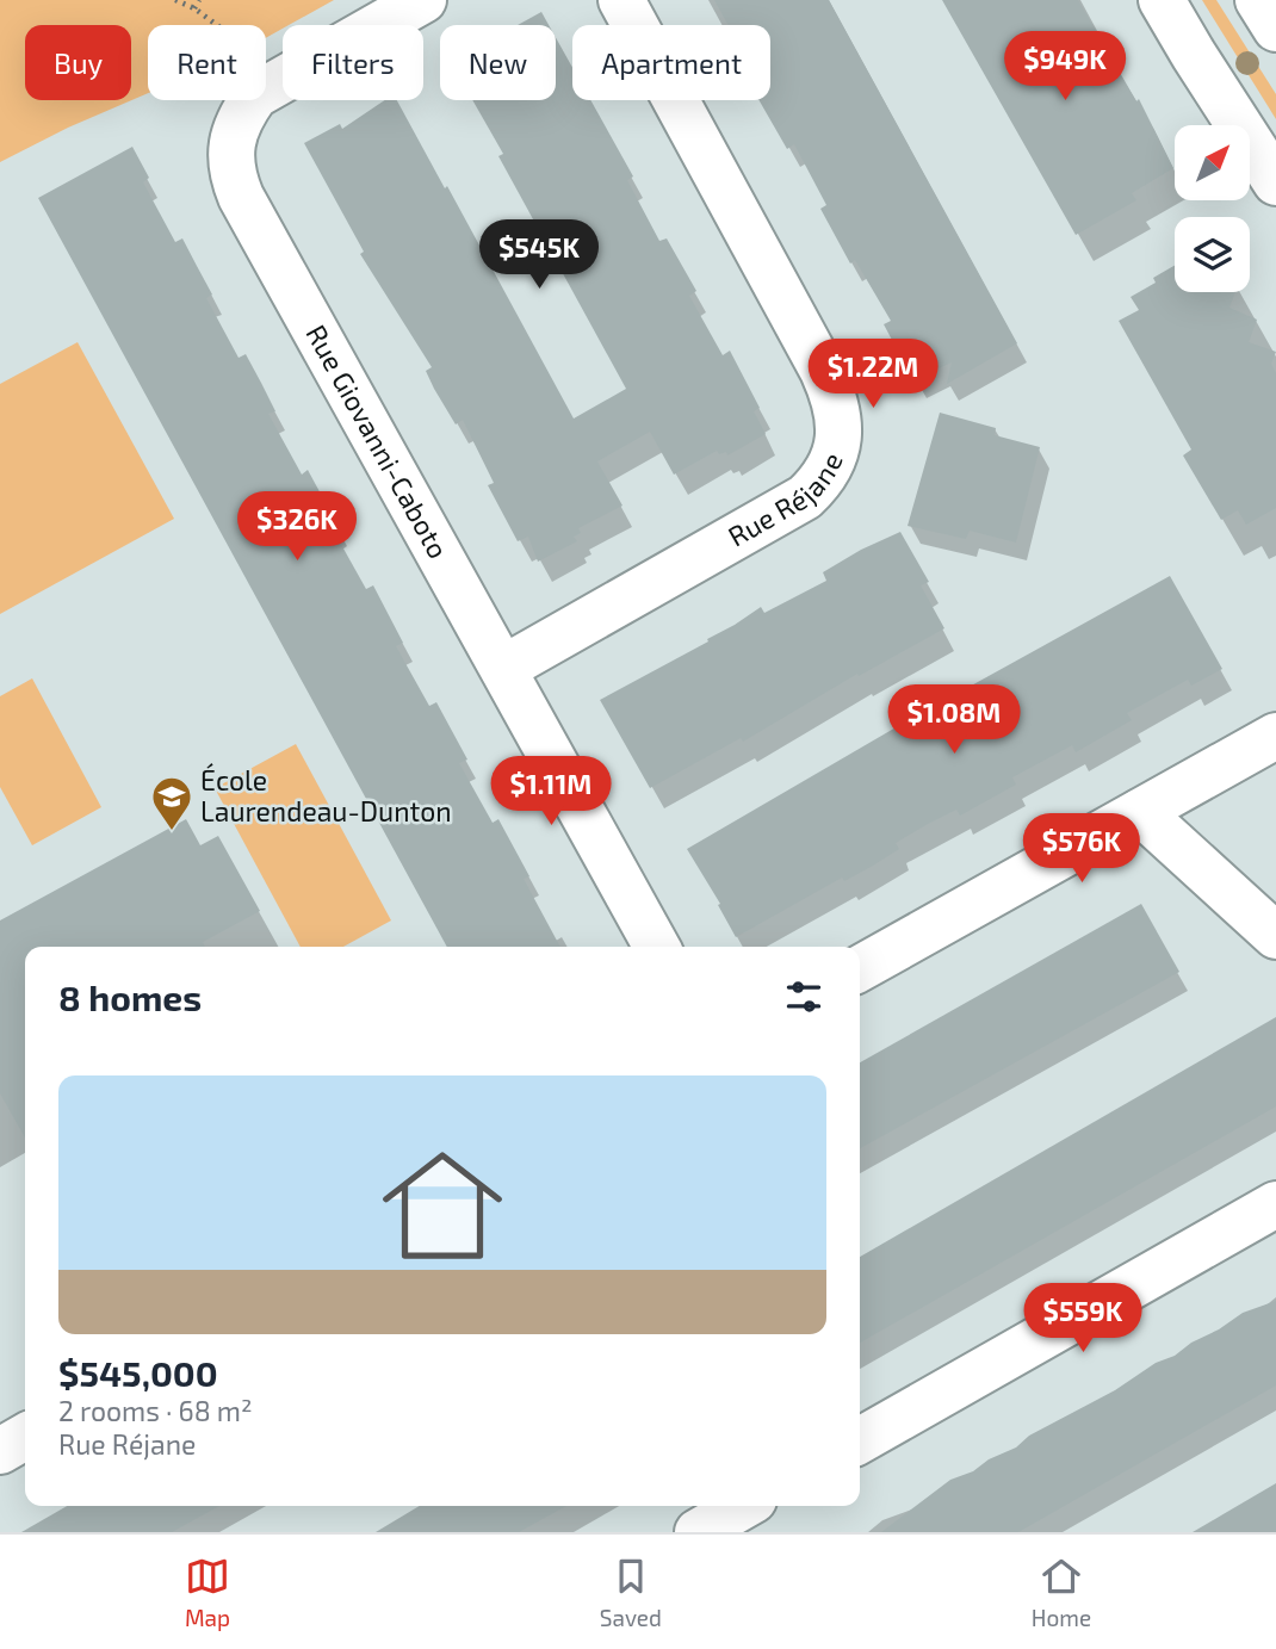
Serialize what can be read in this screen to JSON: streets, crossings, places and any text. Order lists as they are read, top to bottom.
{
  "streets": {
    "street": ["Rue Giovanni-Caboto", "Rue Réjane"]
  },
  "crossings": [
    ["Rue Giovanni-Caboto", "Rue Réjane"]
  ],
  "places": {
    "school or university": ["École Laurendeau-Dunton"]
  },
  "north": "top right",
  "page": {
    "chip": [
      "Buy",
      "Rent",
      "Filters",
      "New",
      "Apartment"
    ],
    "price": [
      "$949K",
      "$545K",
      "$1.22M",
      "$326K",
      "$1.08M",
      "$1.11M",
      "$576K",
      "$559K"
    ],
    "heading": "8 homes",
    "list": [
      {
        "name": "$545,000",
        "note": "2 rooms · 68 m² · Rue Réjane"
      }
    ],
    "tabs": ["Map", "Saved", "Home"]
  }
}
